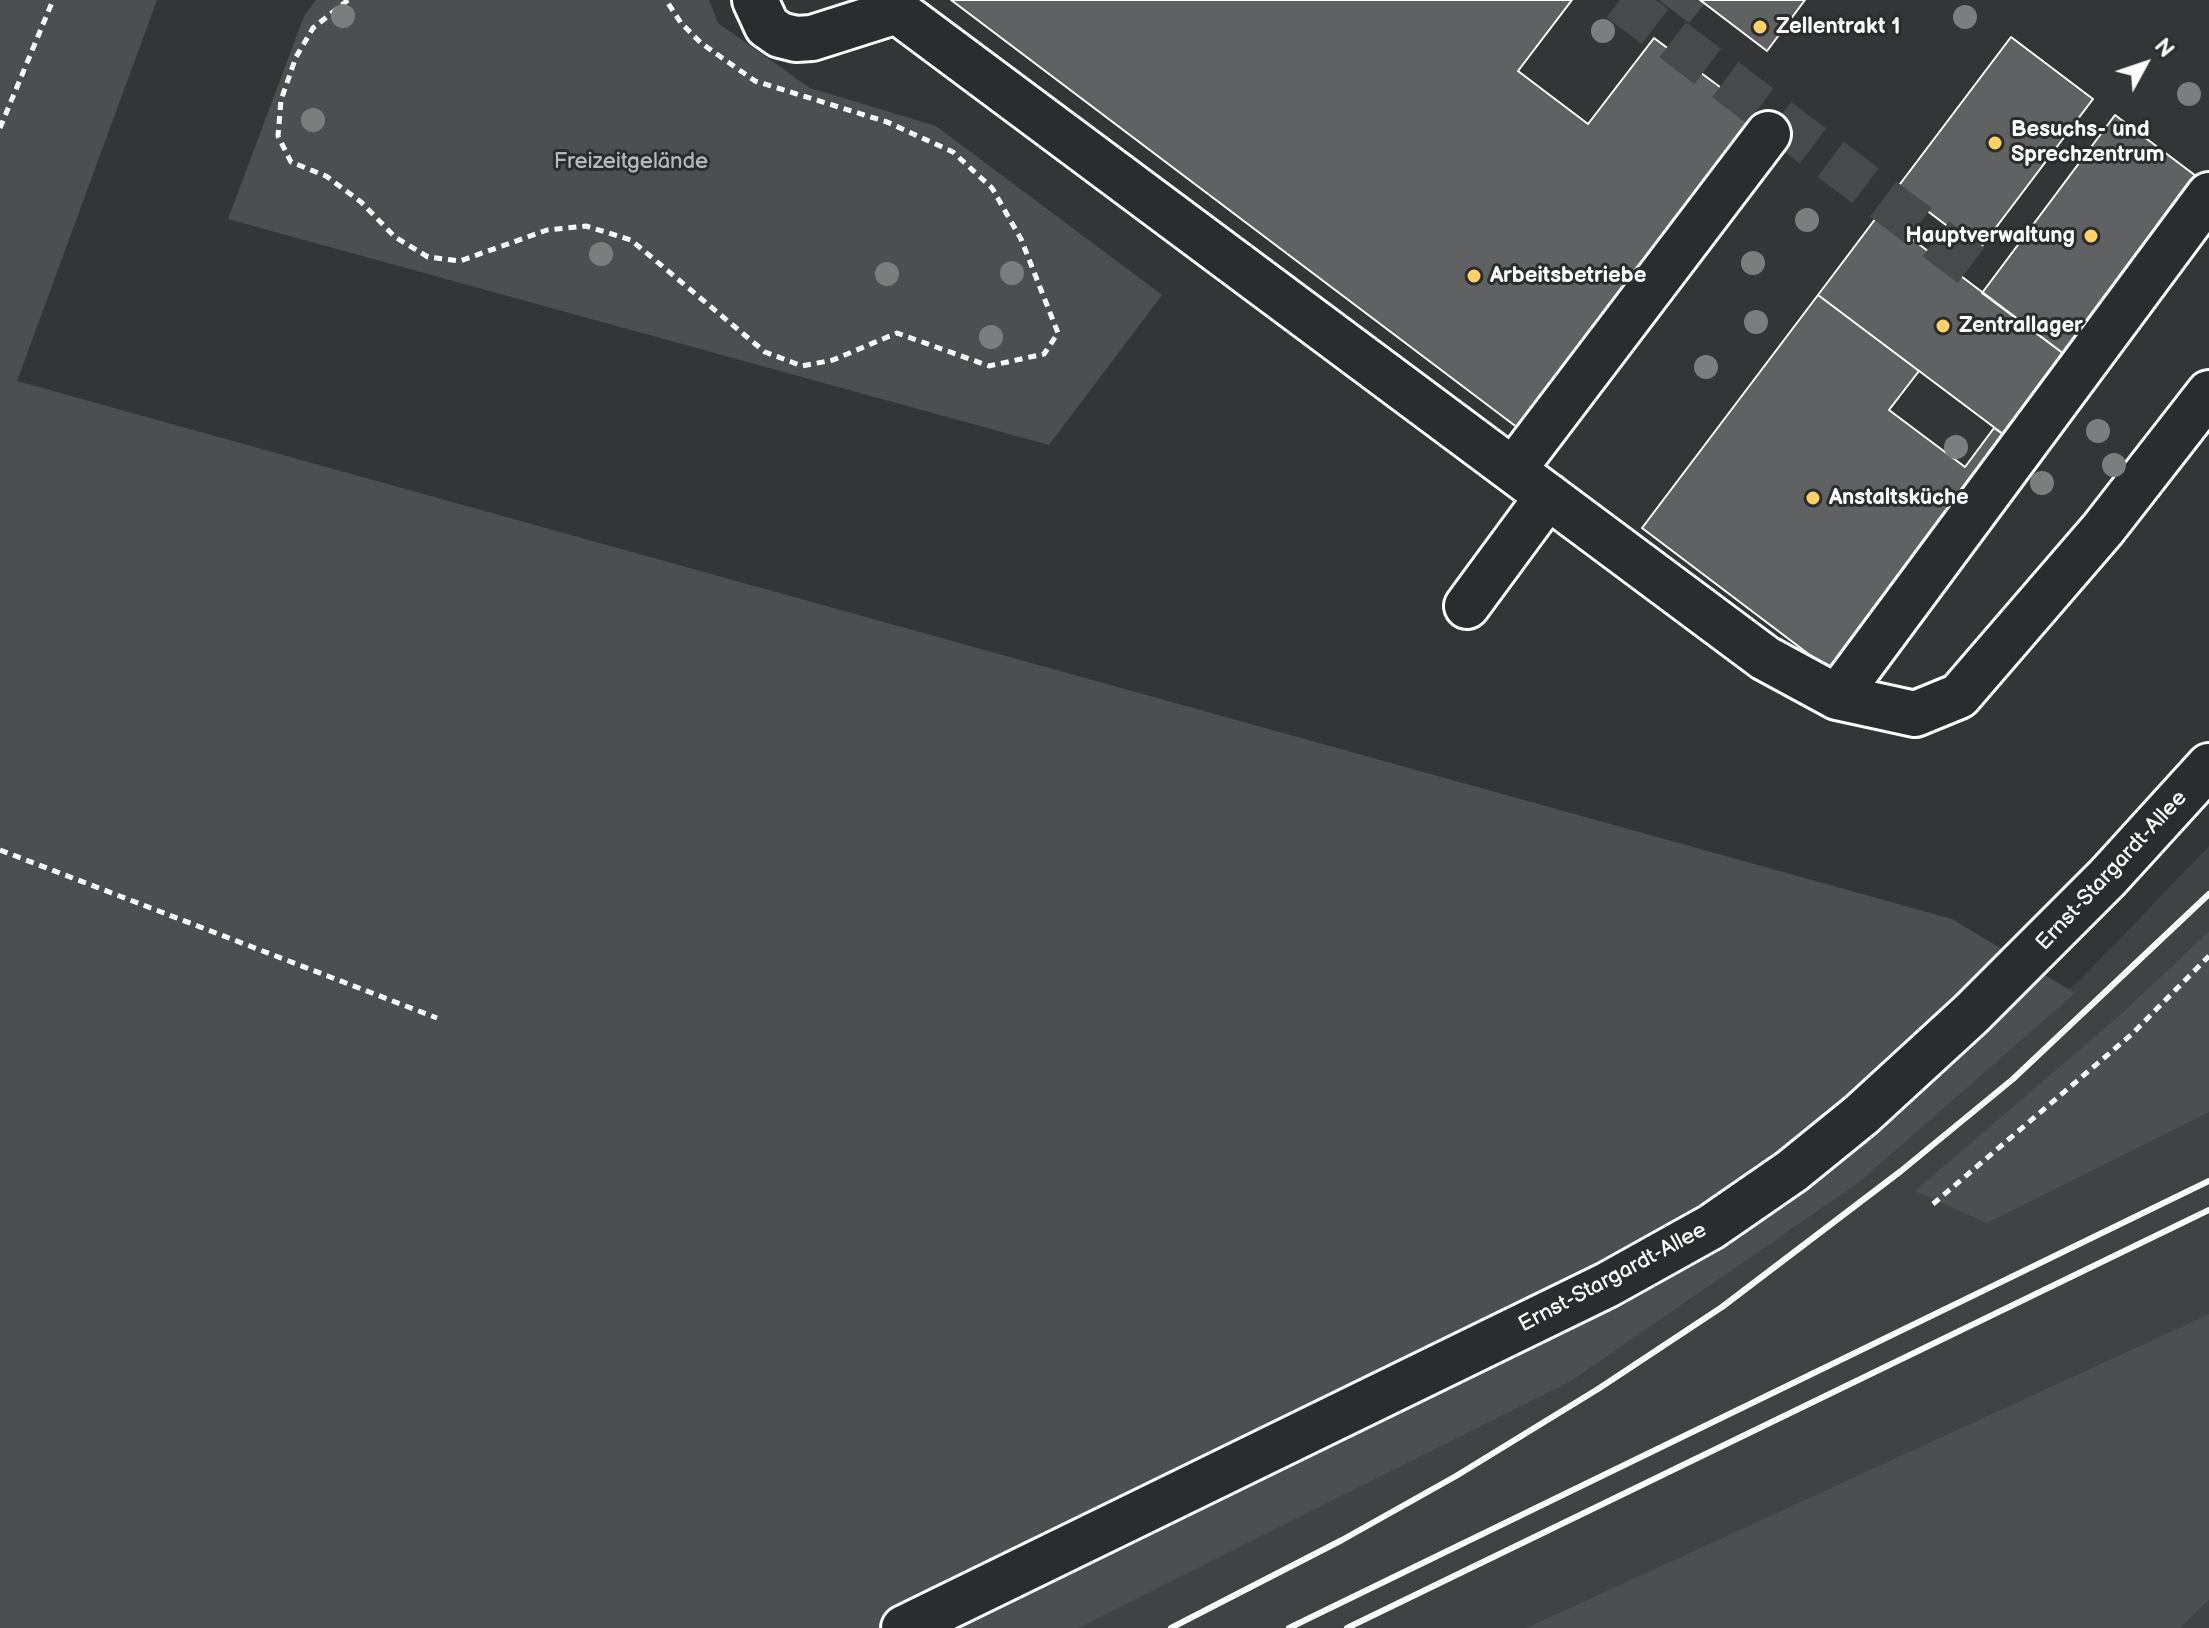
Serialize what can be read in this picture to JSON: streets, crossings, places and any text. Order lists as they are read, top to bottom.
{
  "streets": {
    "street": ["Ernst-Stargardt-Allee"]
  },
  "parks": ["Freizeitgelände"],
  "places": [
    "Zellentrakt 1",
    "Besuchs- und Sprechzentrum",
    "Hauptverwaltung",
    "Arbeitsbetriebe",
    "Zentrallager",
    "Anstaltsküche"
  ],
  "north": "top right"
}
